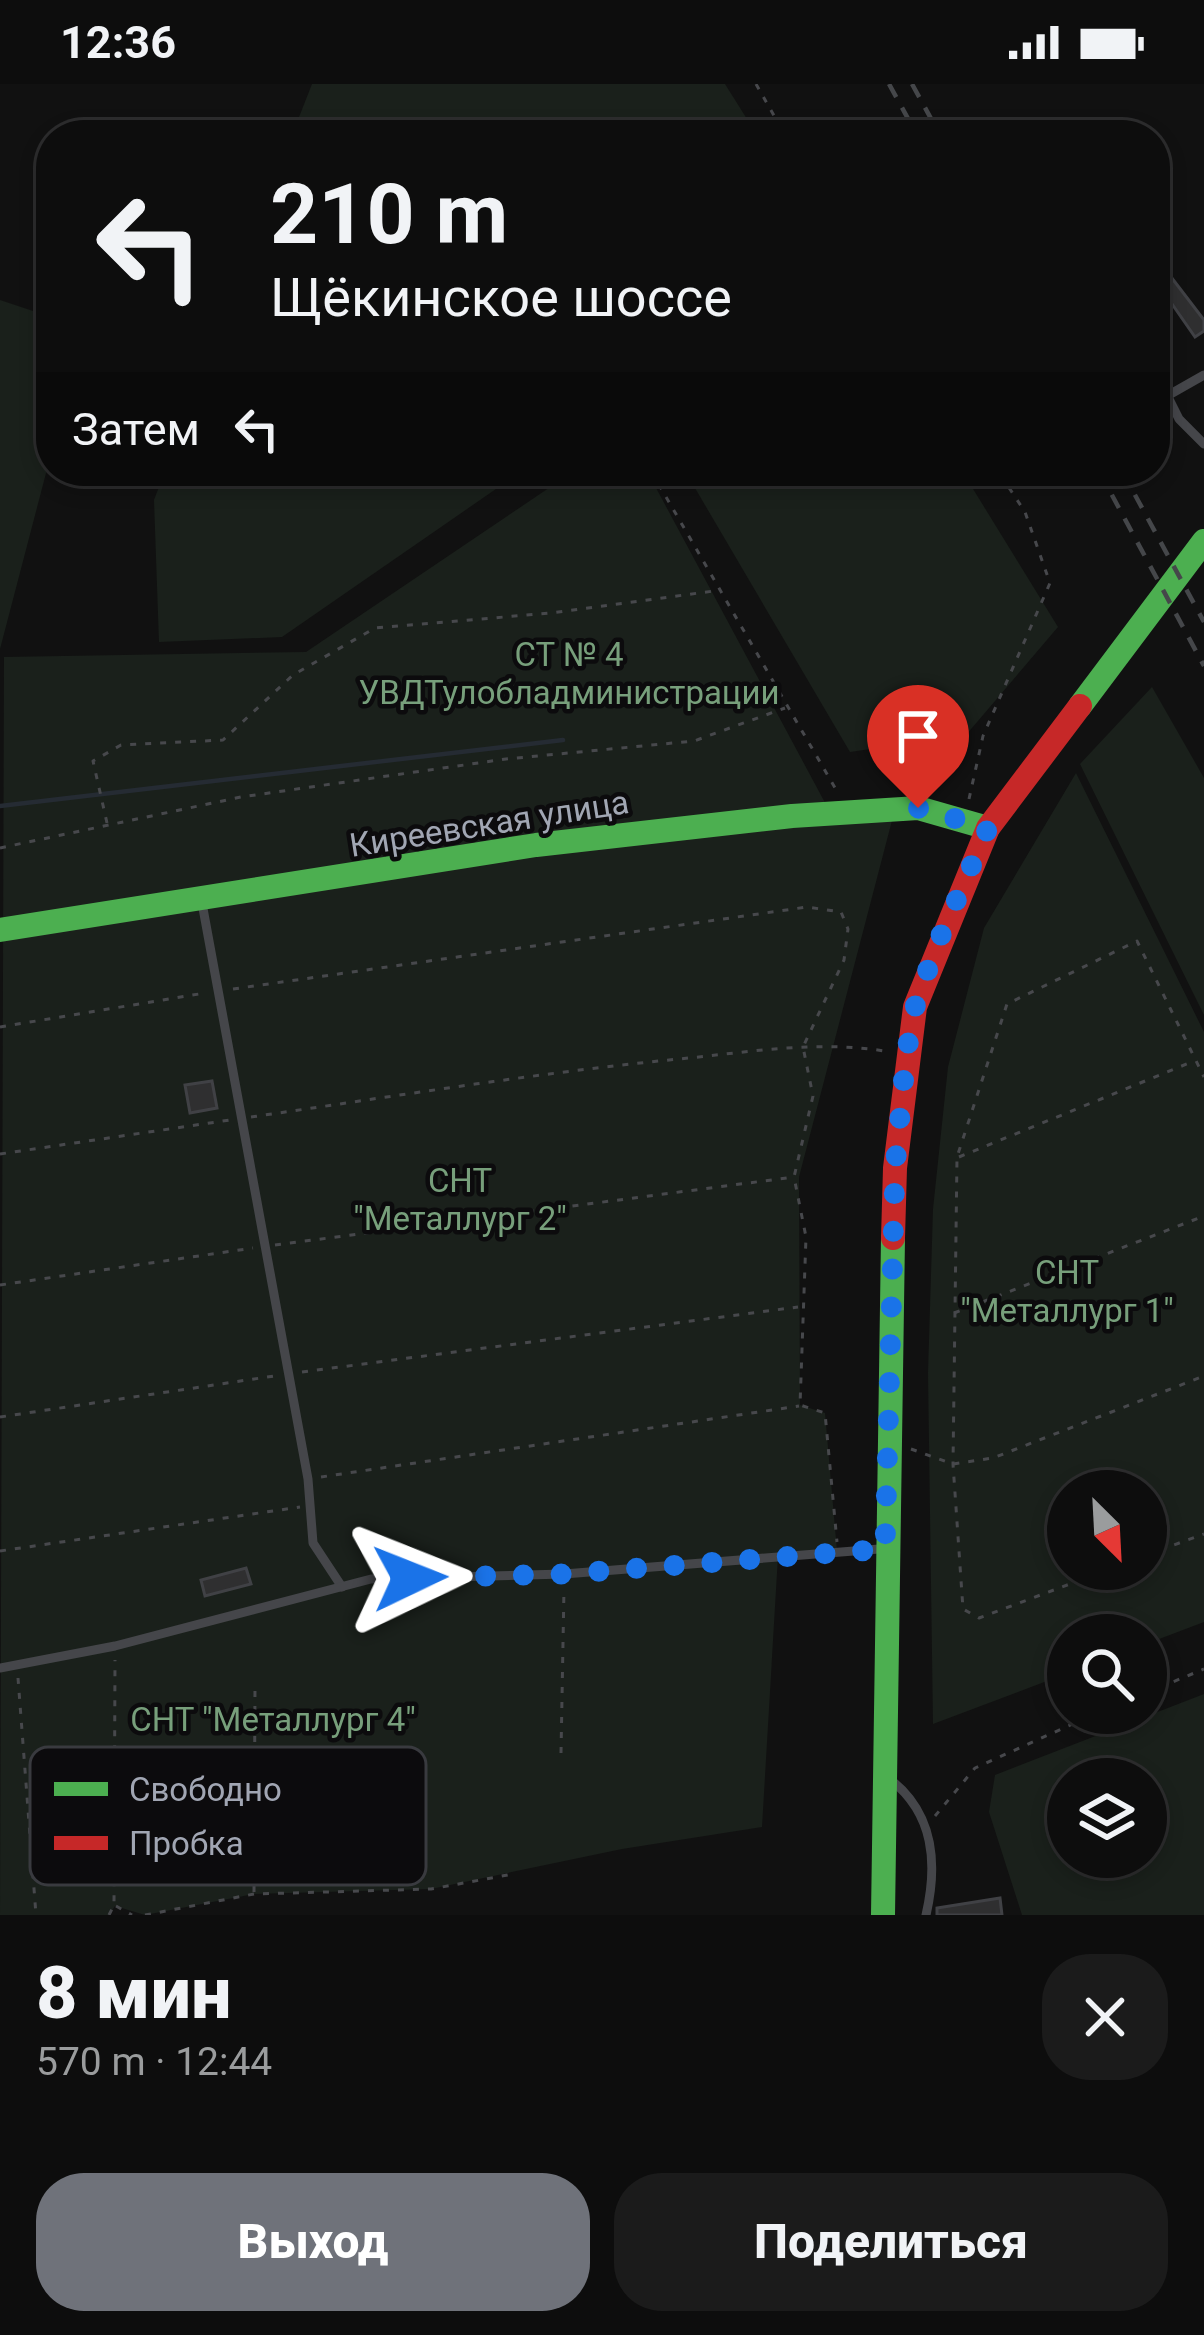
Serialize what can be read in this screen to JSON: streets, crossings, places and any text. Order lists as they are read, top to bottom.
{
  "streets": {
    "main road": ["Киреевская улица"]
  },
  "parks": [
    "СТ № 4 УВДТулобладминистрации",
    "СНТ \"Металлург 2\"",
    "СНТ \"Металлург 1\"",
    "СНТ \"Металлург 4\""
  ],
  "legend": ["Свободно", "Пробка"],
  "north": "bottom right",
  "page": {
    "status": "12:36",
    "turn": ["210 m", "Щёкинское шоссе"],
    "then": "Затем",
    "heading": ["8 мин", "570 m · 12:44"],
    "buttons": ["Выход", "Поделиться"]
  }
}
